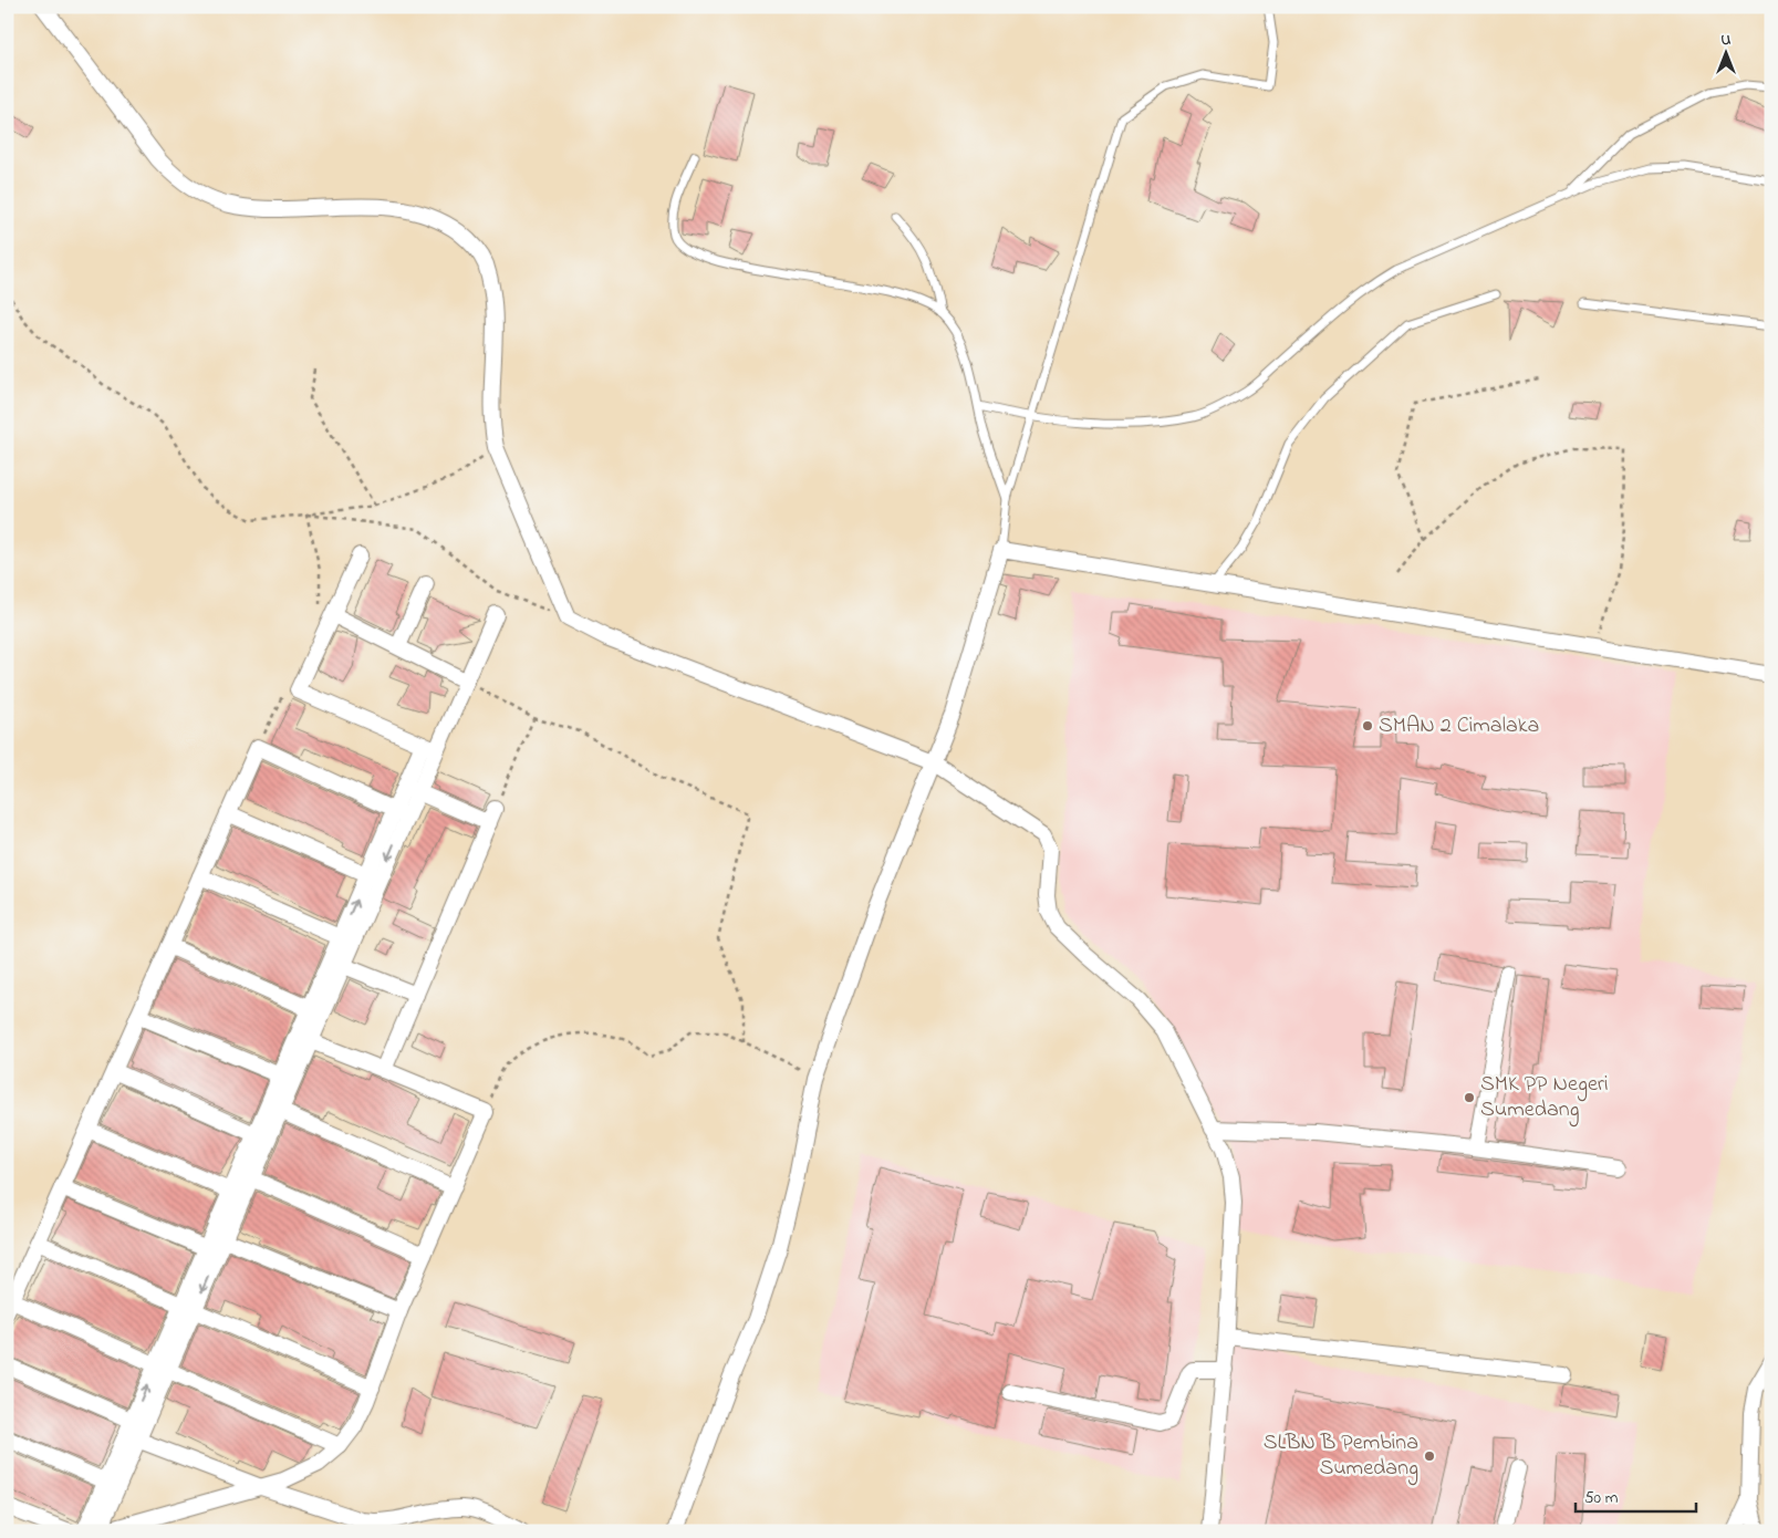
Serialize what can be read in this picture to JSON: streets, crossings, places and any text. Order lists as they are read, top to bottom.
{
  "places": ["SMAN 2 Cimalaka", "SMK PP Negeri Sumedang", "SLBN B Pembina Sumedang"],
  "scale_bar": "50 m",
  "north": "top"
}
